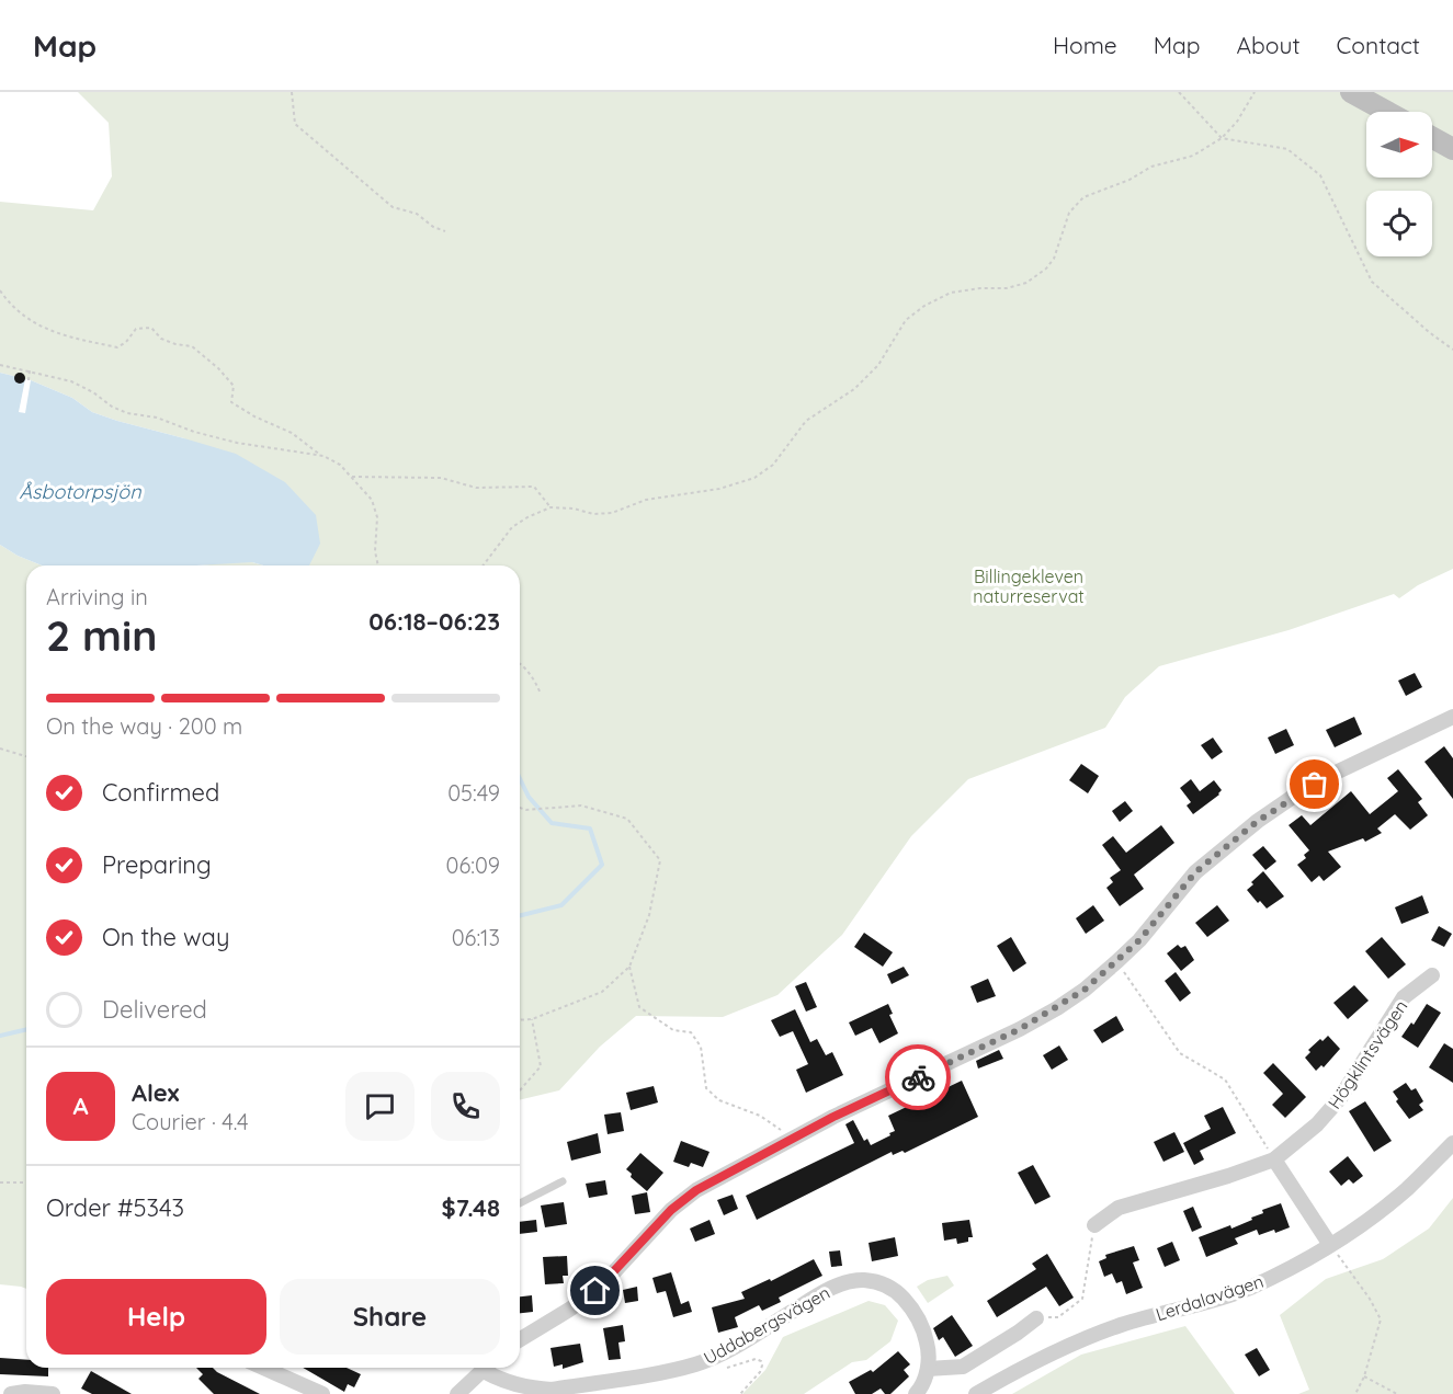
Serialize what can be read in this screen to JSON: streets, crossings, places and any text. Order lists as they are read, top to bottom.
{
  "streets": {
    "street": ["Högklintsvägen", "Lerdalavägen", "Uddabergsvägen"]
  },
  "water": ["Åsbotorpsjön"],
  "parks": ["Billingekleven naturreservat"],
  "north": "right",
  "page": {
    "header": "Map",
    "nav": [
      "Home",
      "Map",
      "About",
      "Contact"
    ],
    "heading": ["2 min", "Arriving in", "06:18–06:23"],
    "panel": [
      "Alex",
      "Courier · 4.4",
      "Order #5343",
      "$7.48"
    ],
    "bar": "On the way · 200 m",
    "list": [
      ["Confirmed", "05:49"],
      ["Preparing", "06:09"],
      ["On the way", "06:13"],
      "Delivered"
    ],
    "round": "A",
    "buttons": ["Help", "Share"]
  }
}
